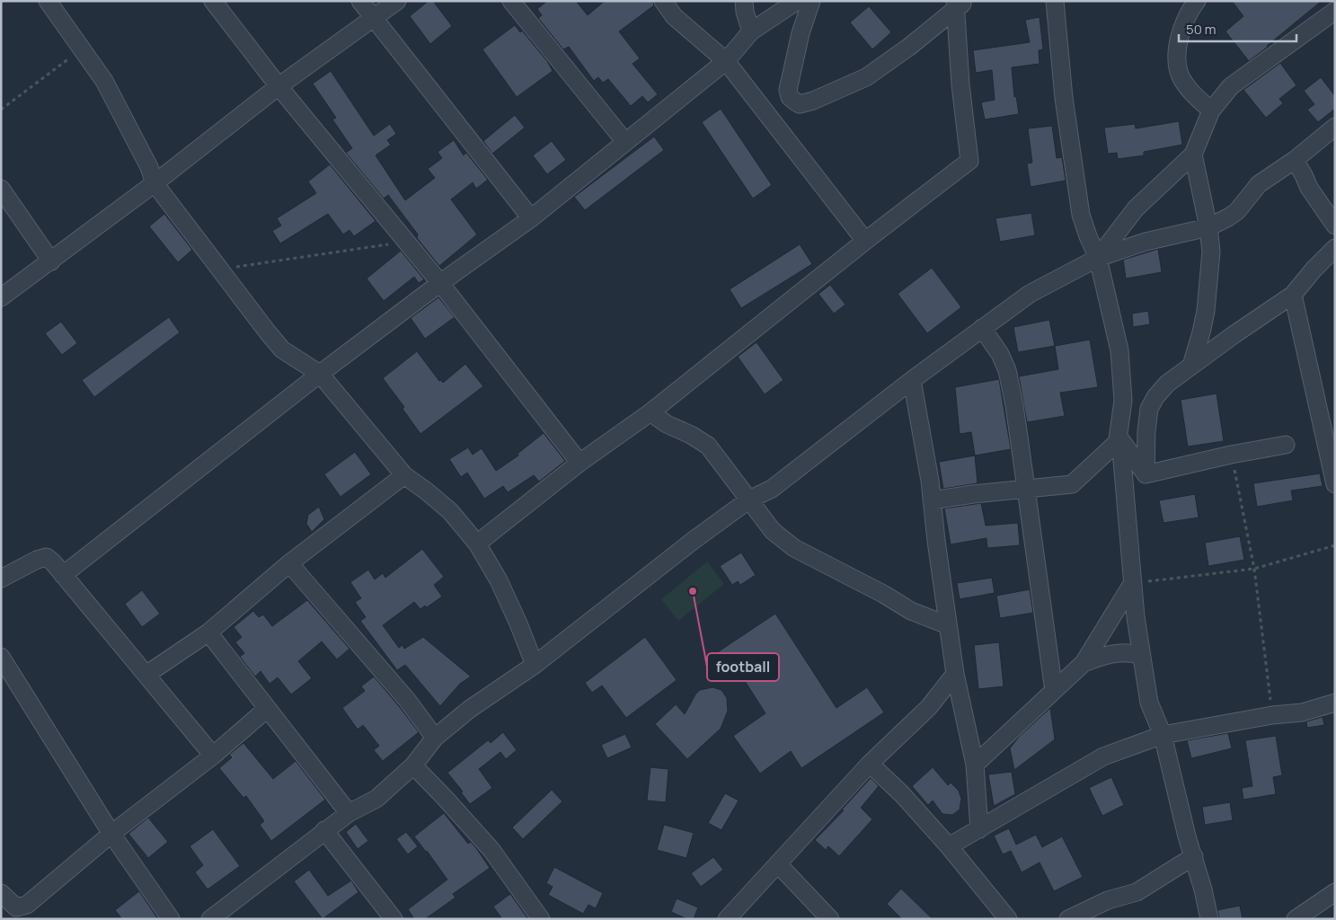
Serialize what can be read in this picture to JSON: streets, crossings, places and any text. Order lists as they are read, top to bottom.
{
  "places": ["football"],
  "scale_bar": "50 m"
}
